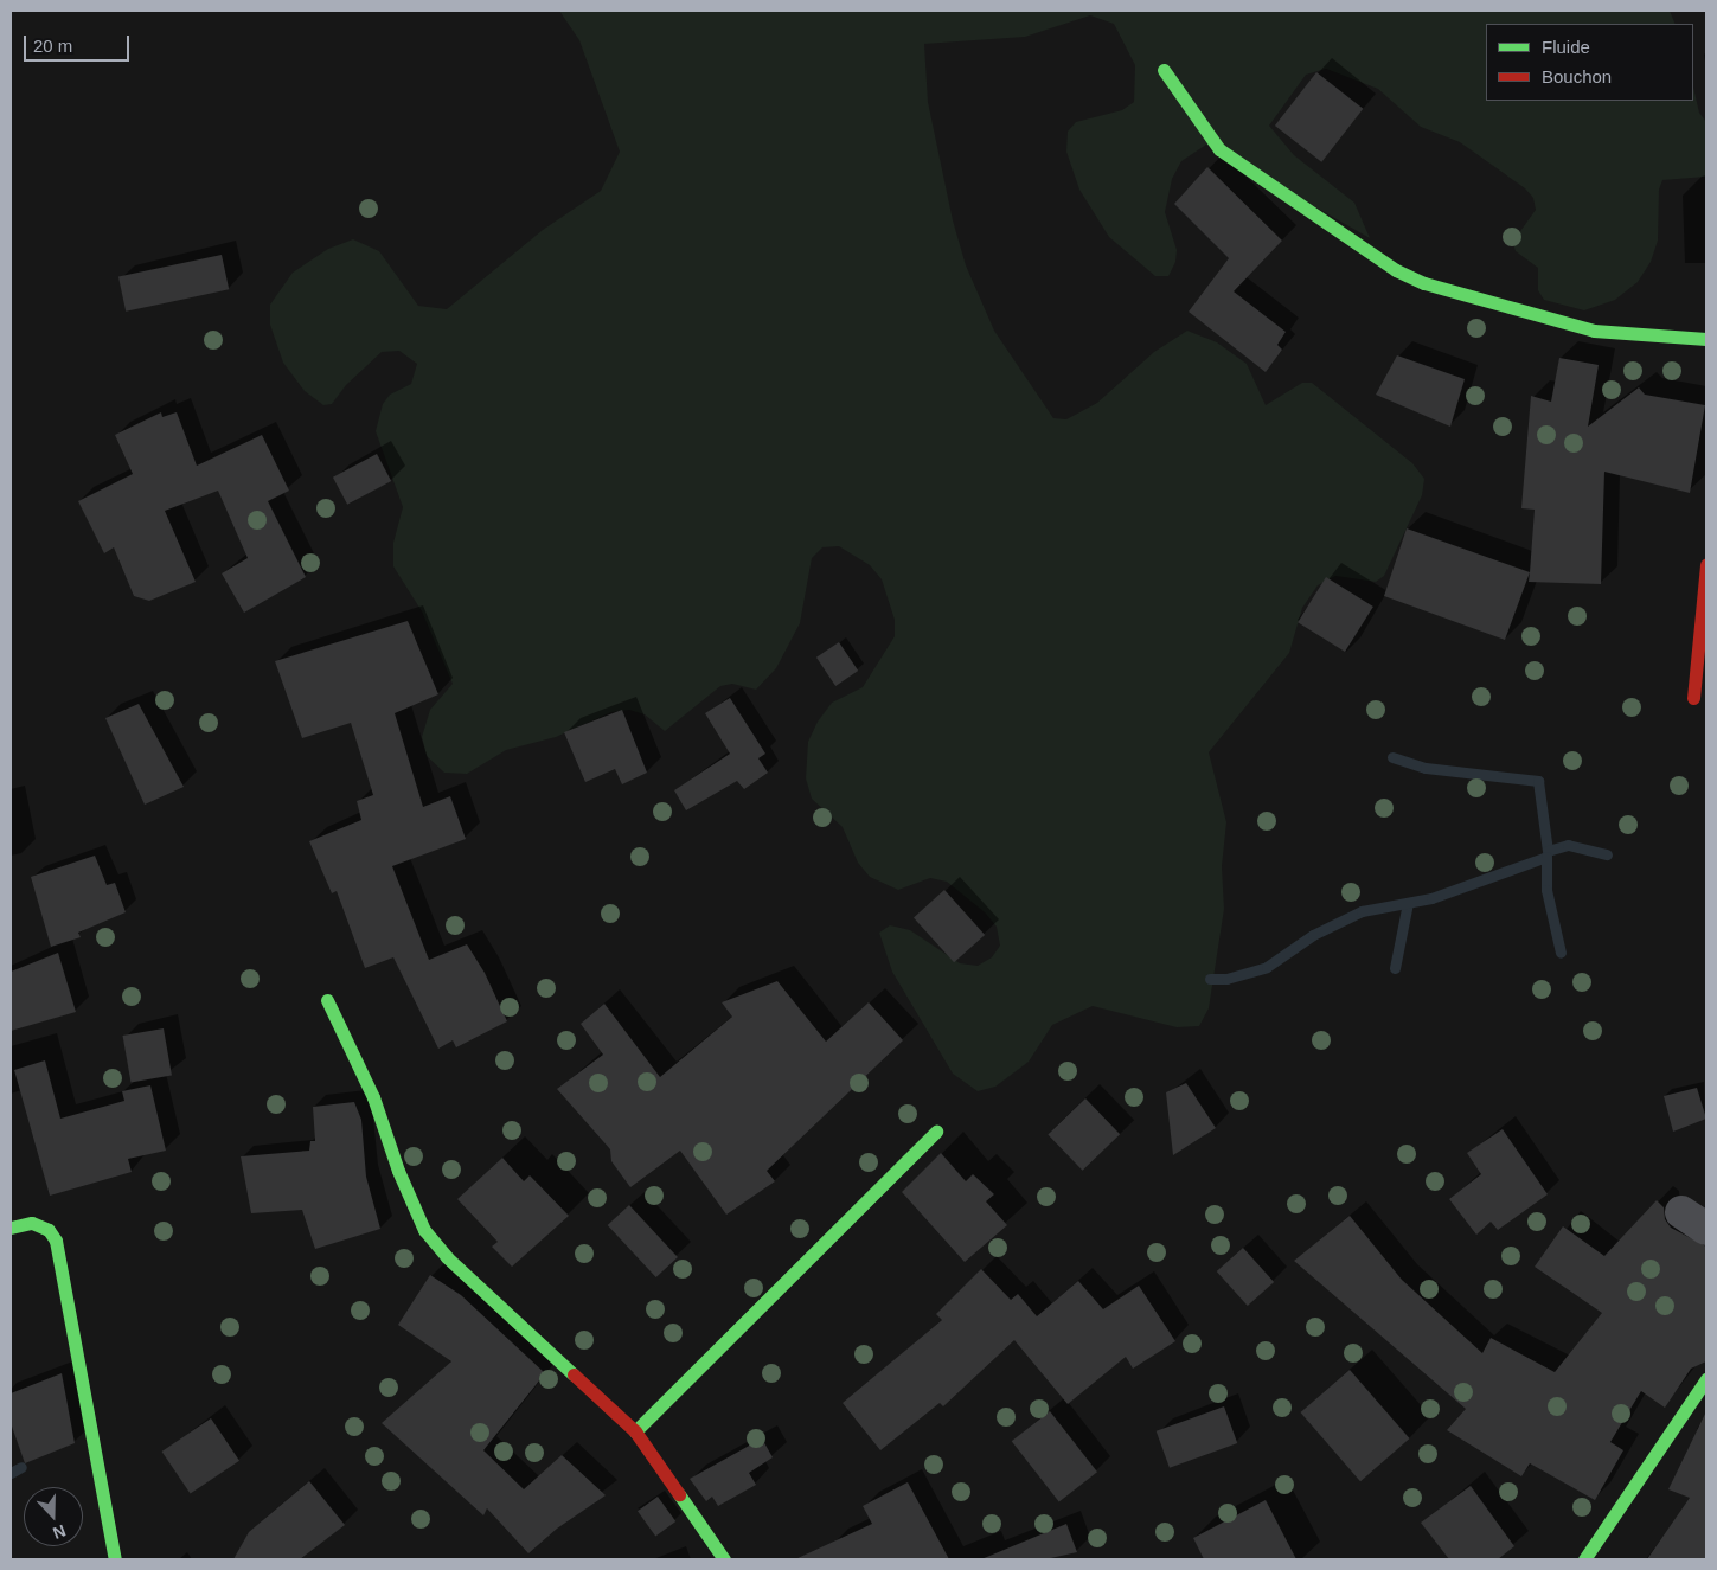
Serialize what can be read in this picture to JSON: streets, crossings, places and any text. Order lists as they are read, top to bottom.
{
  "legend": ["Fluide", "Bouchon"],
  "scale_bar": "20 m",
  "north": "bottom"
}
